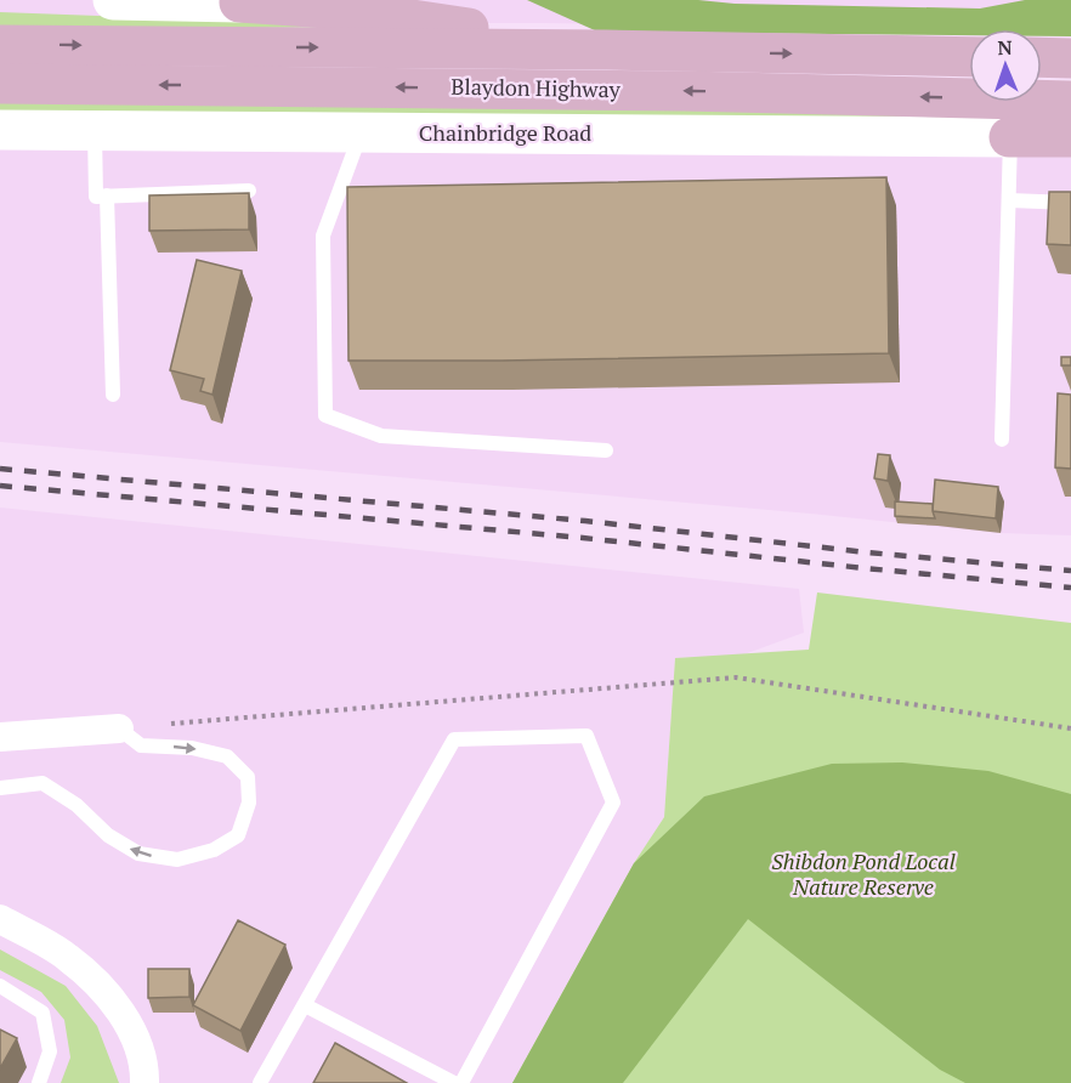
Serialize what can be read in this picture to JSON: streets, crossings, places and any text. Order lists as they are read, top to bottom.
{
  "streets": {
    "main road": ["Blaydon Highway", "Chainbridge Road"]
  },
  "parks": ["Shibdon Pond Local Nature Reserve"],
  "north": "top"
}
